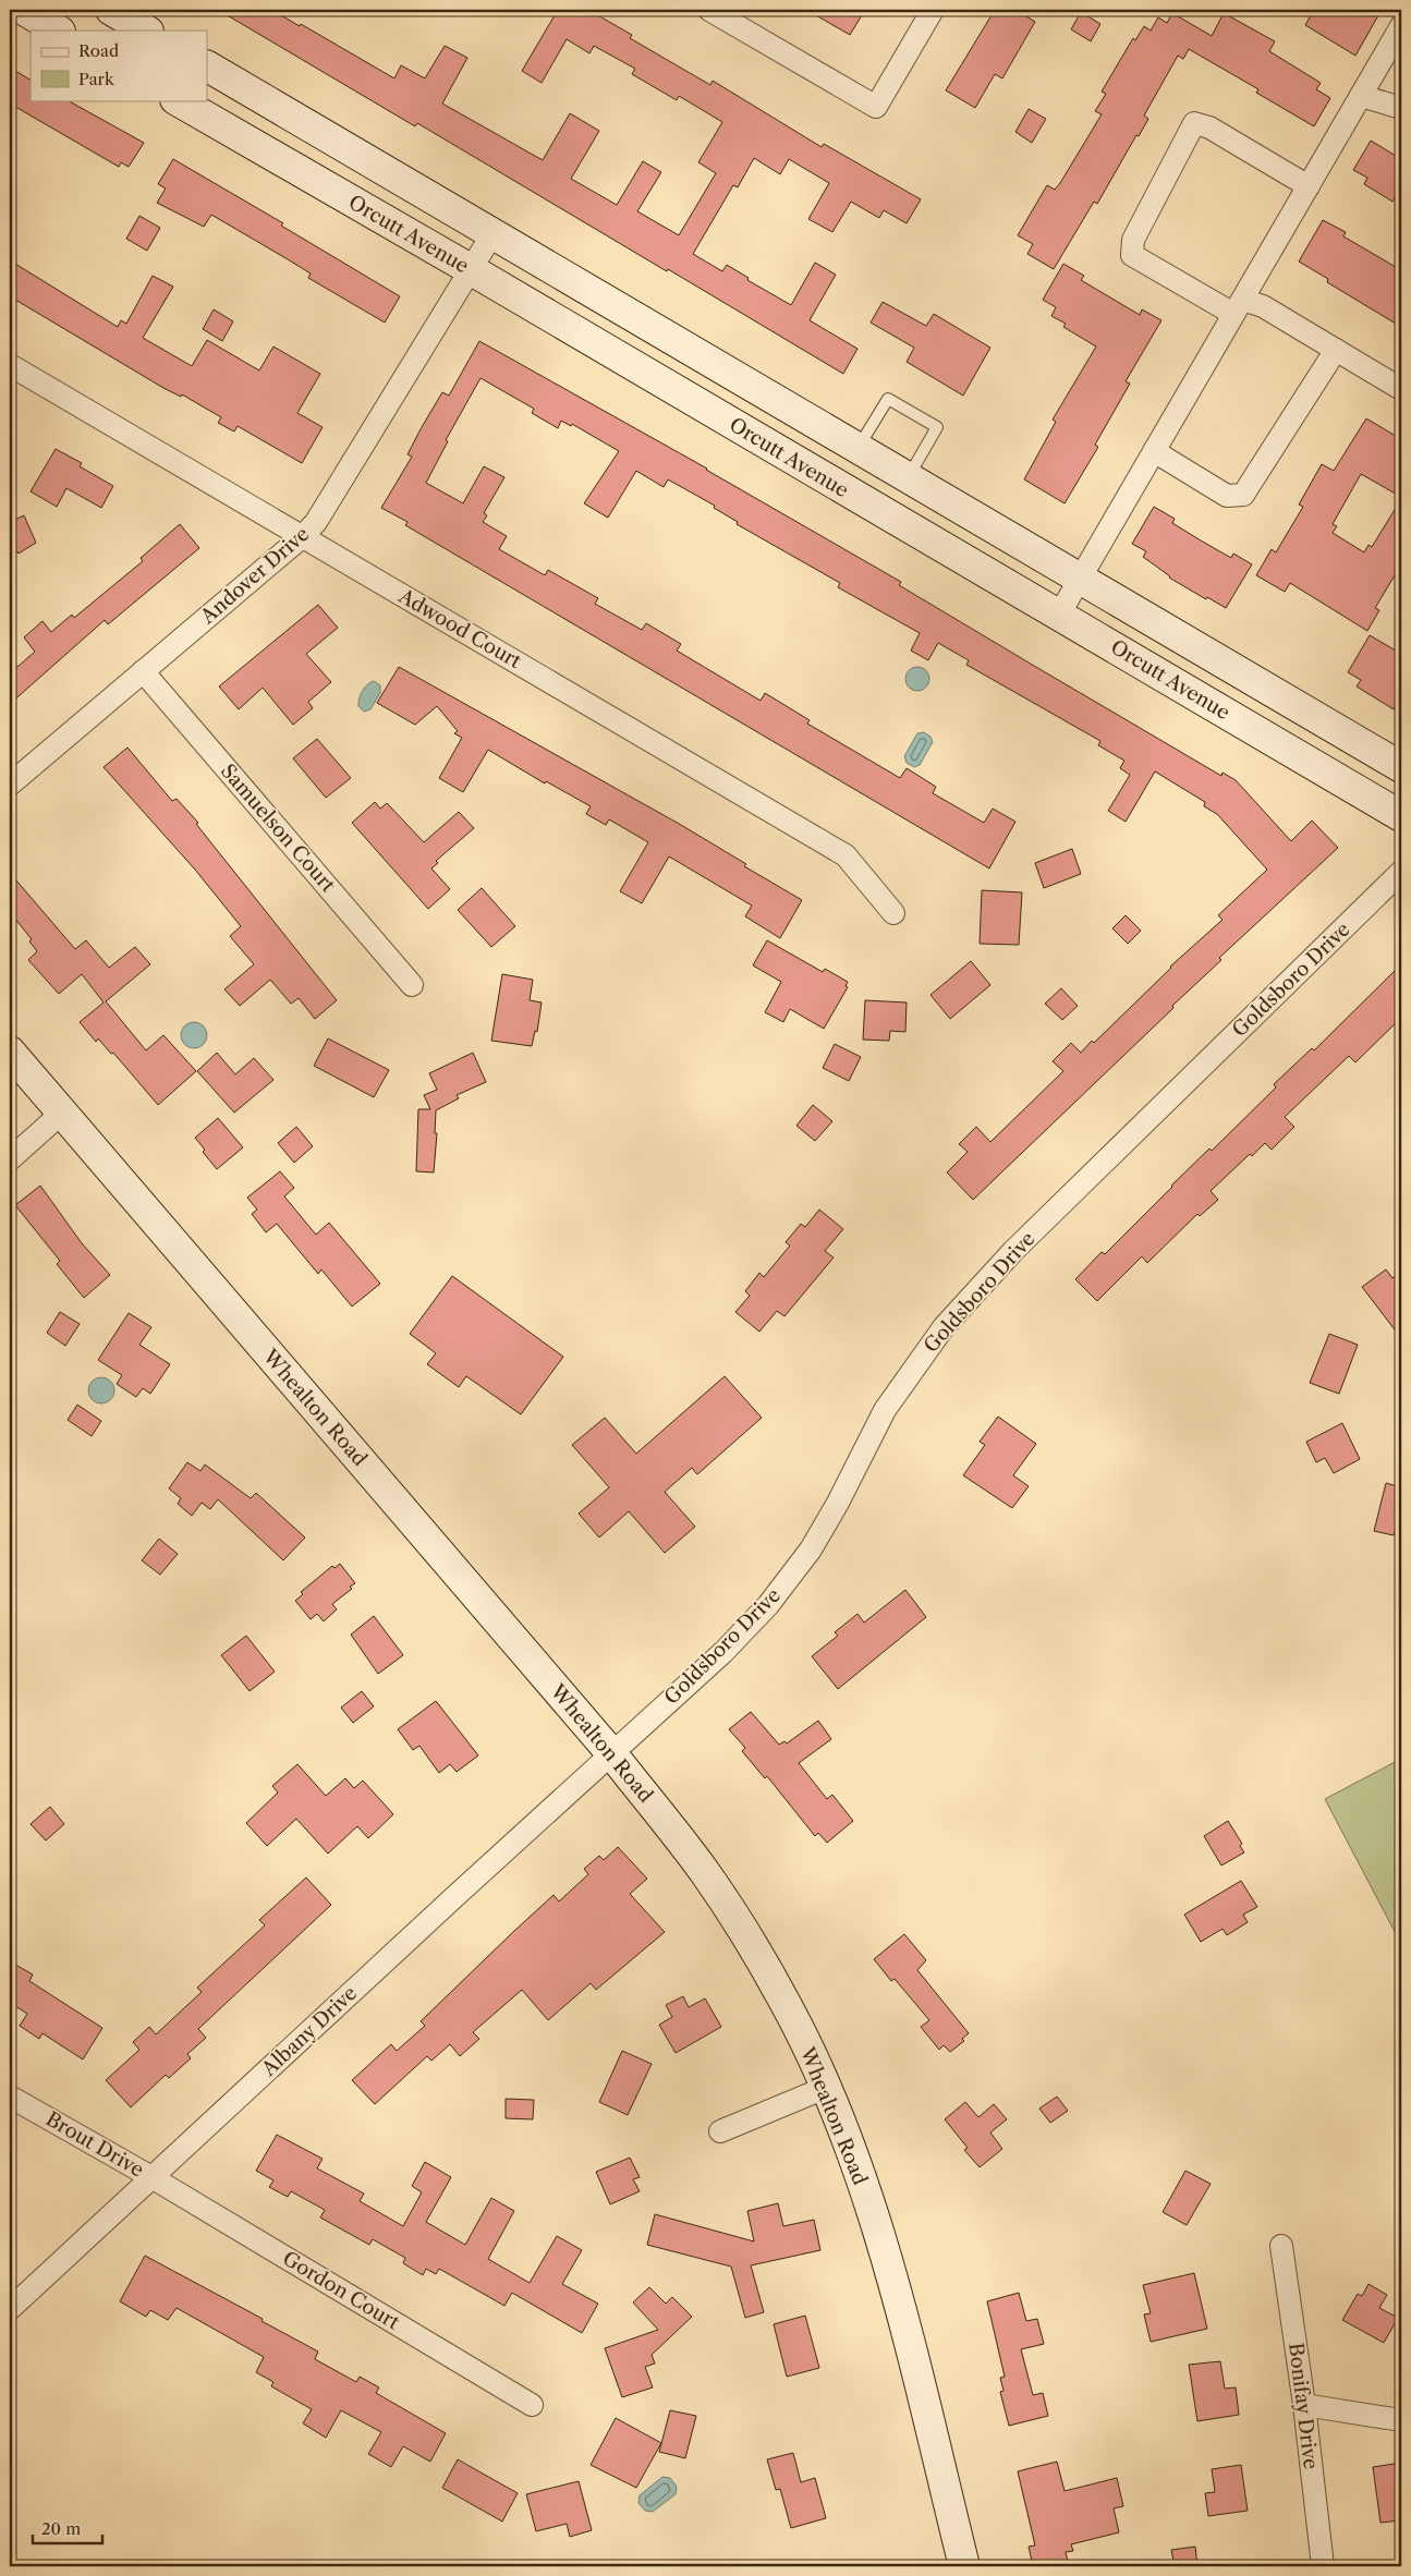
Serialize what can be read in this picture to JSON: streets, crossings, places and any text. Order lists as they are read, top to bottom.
{
  "streets": {
    "main road": ["Orcutt Avenue", "Whealton Road"],
    "street": [
      "Andover Drive",
      "Adwood Court",
      "Samuelson Court",
      "Goldsboro Drive",
      "Albany Drive",
      "Brout Drive",
      "Gordon Court",
      "Bonifay Drive"
    ]
  },
  "crossings": [
    ["Orcutt Avenue", "Andover Drive"],
    ["Andover Drive", "Adwood Court"],
    ["Andover Drive", "Samuelson Court"],
    ["Goldsboro Drive", "Whealton Road"],
    ["Goldsboro Drive", "Albany Drive"],
    ["Whealton Road", "Albany Drive"],
    ["Albany Drive", "Brout Drive"],
    ["Albany Drive", "Gordon Court"],
    ["Brout Drive", "Gordon Court"]
  ],
  "legend": ["Road", "Park"],
  "scale_bar": "20 m"
}
